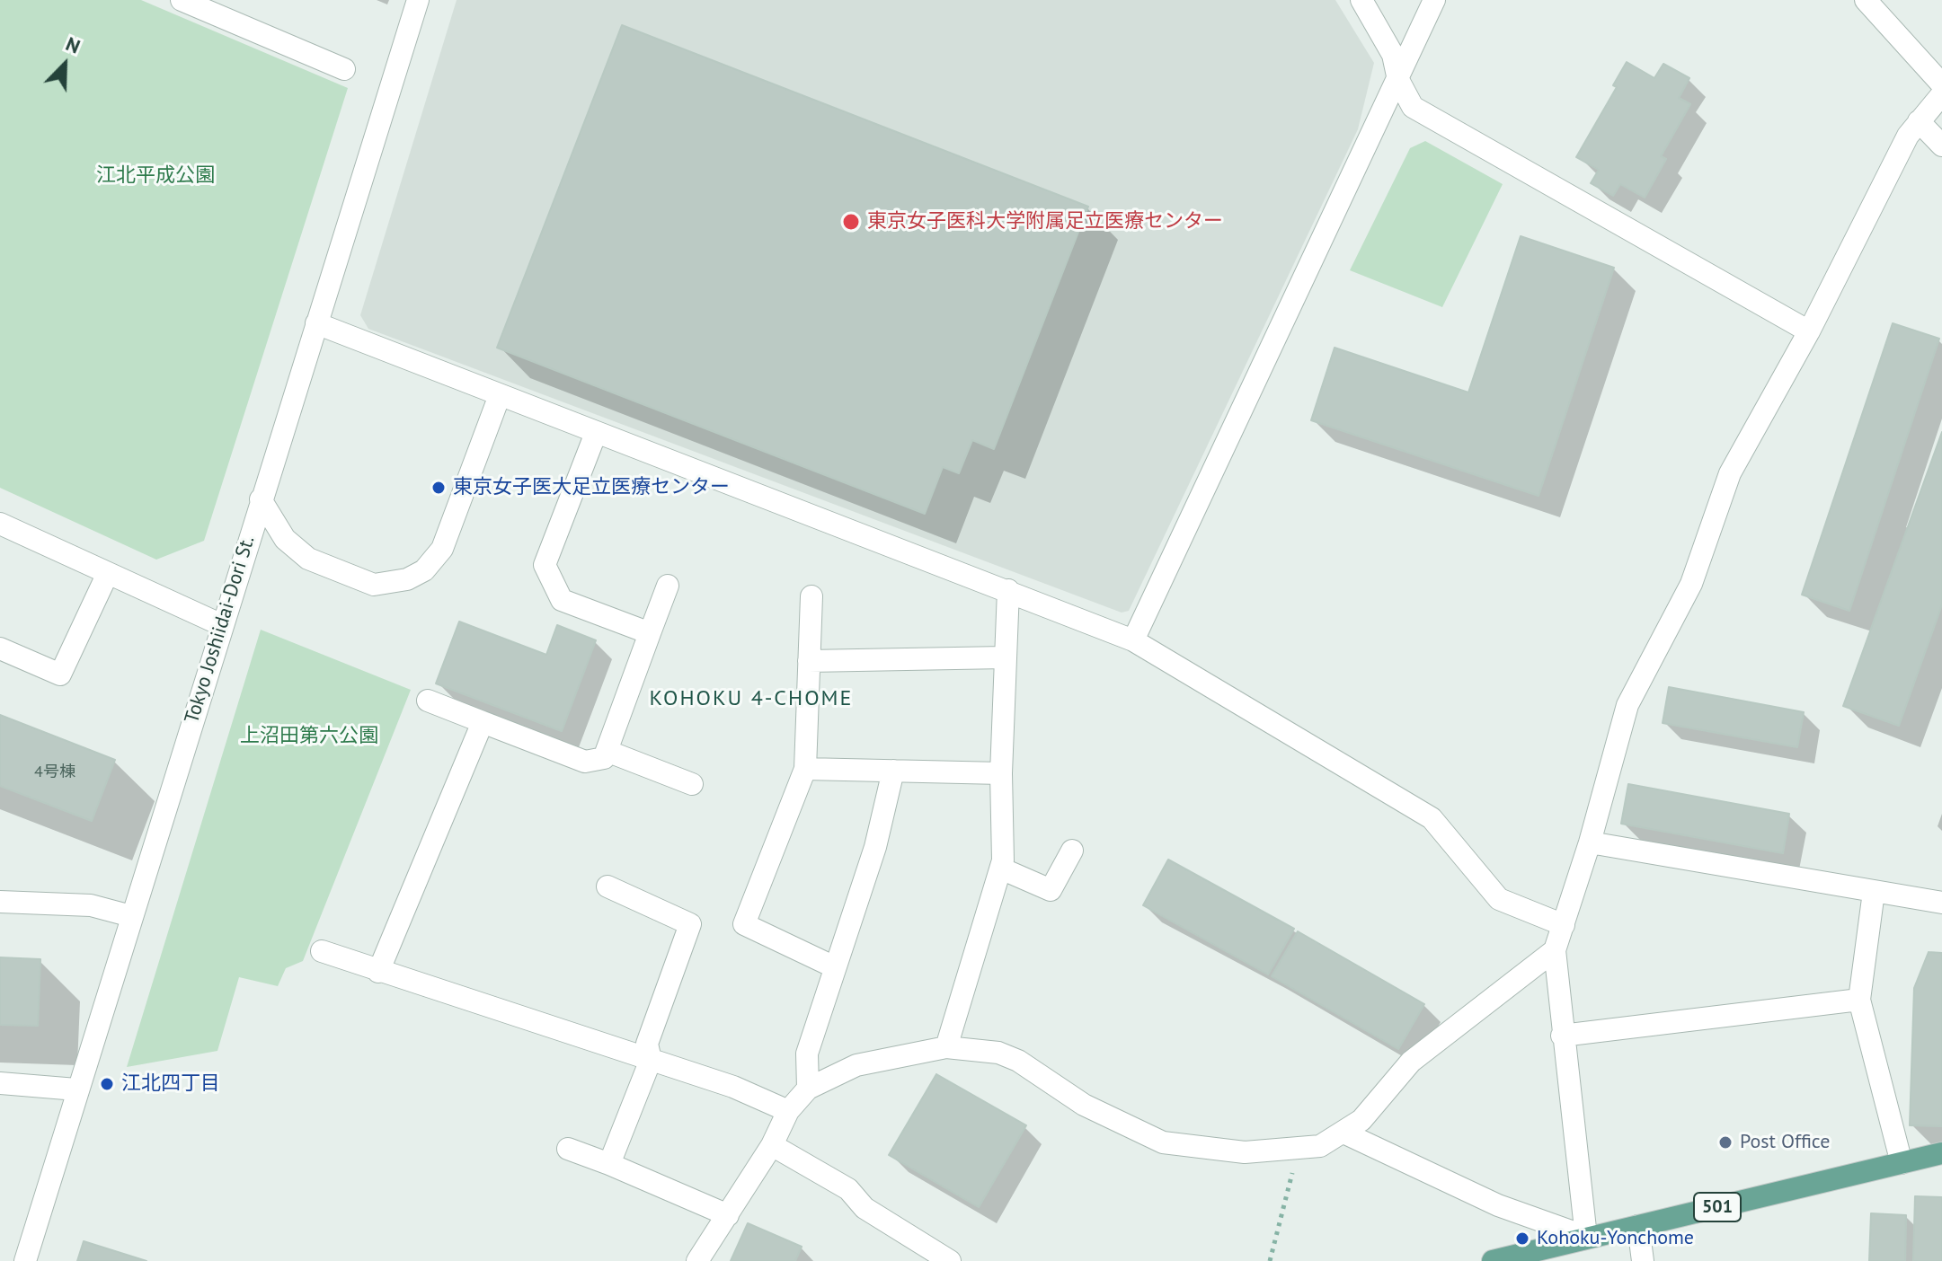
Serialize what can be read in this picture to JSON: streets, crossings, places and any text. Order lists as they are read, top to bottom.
{
  "streets": {
    "main road": ["501"],
    "street": ["Tokyo Joshiidai-Dori St."]
  },
  "districts": ["KOHOKU 4-CHOME"],
  "parks": ["江北平成公園", "上沼田第六公園"],
  "places": [
    "東京女子医科大学附属足立医療センター",
    "東京女子医大足立医療センター",
    "江北四丁目",
    "Post Office",
    "Kohoku-Yonchome"
  ],
  "house_numbers": ["4号棟"],
  "north": "top right"
}
